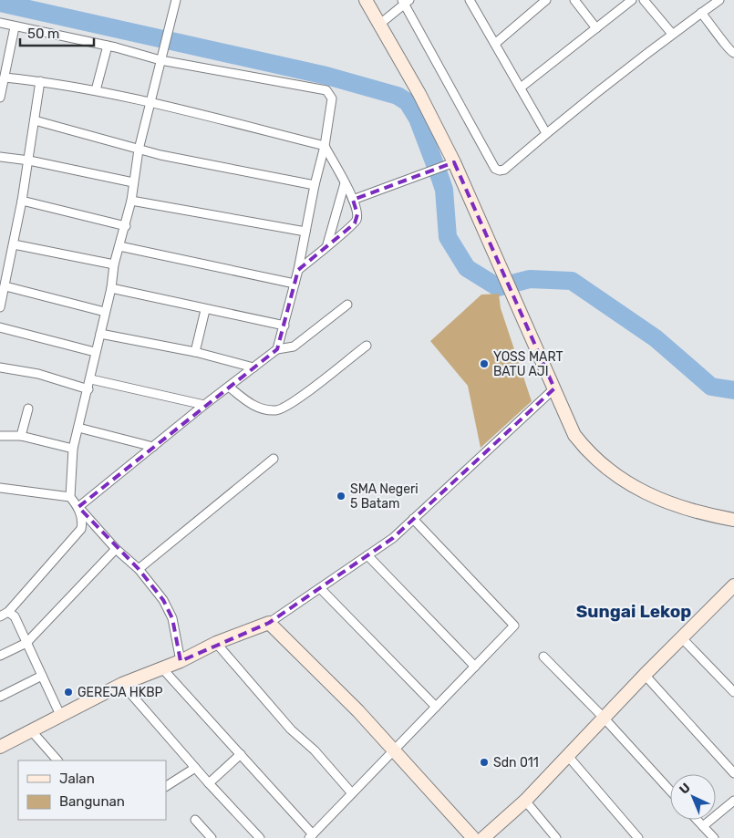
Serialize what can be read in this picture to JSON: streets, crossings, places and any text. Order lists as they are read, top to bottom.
{
  "districts": ["Sungai Lekop"],
  "places": [
    "YOSS MART BATU AJI",
    "SMA Negeri 5 Batam",
    "GEREJA HKBP",
    "Sdn 011"
  ],
  "legend": ["Jalan", "Bangunan"],
  "scale_bar": "50 m",
  "north": "top left"
}
